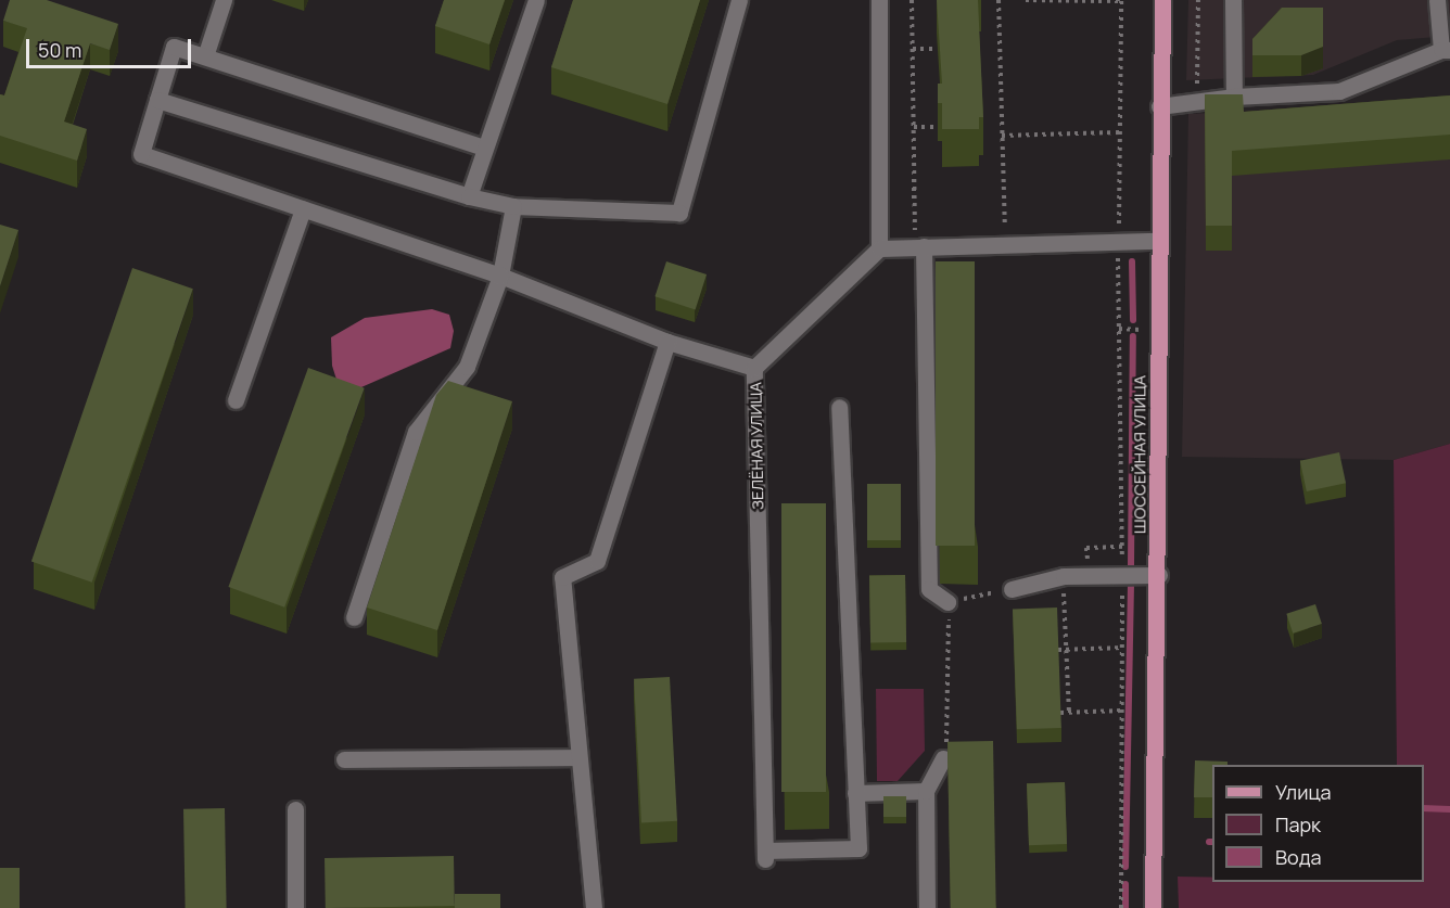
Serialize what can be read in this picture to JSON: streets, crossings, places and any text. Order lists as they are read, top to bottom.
{
  "streets": {
    "main road": ["ШОССЕЙНАЯ УЛИЦА"],
    "street": ["ЗЕЛЁНАЯ УЛИЦА"]
  },
  "legend": ["Улица", "Парк", "Вода"],
  "scale_bar": "50 m"
}
